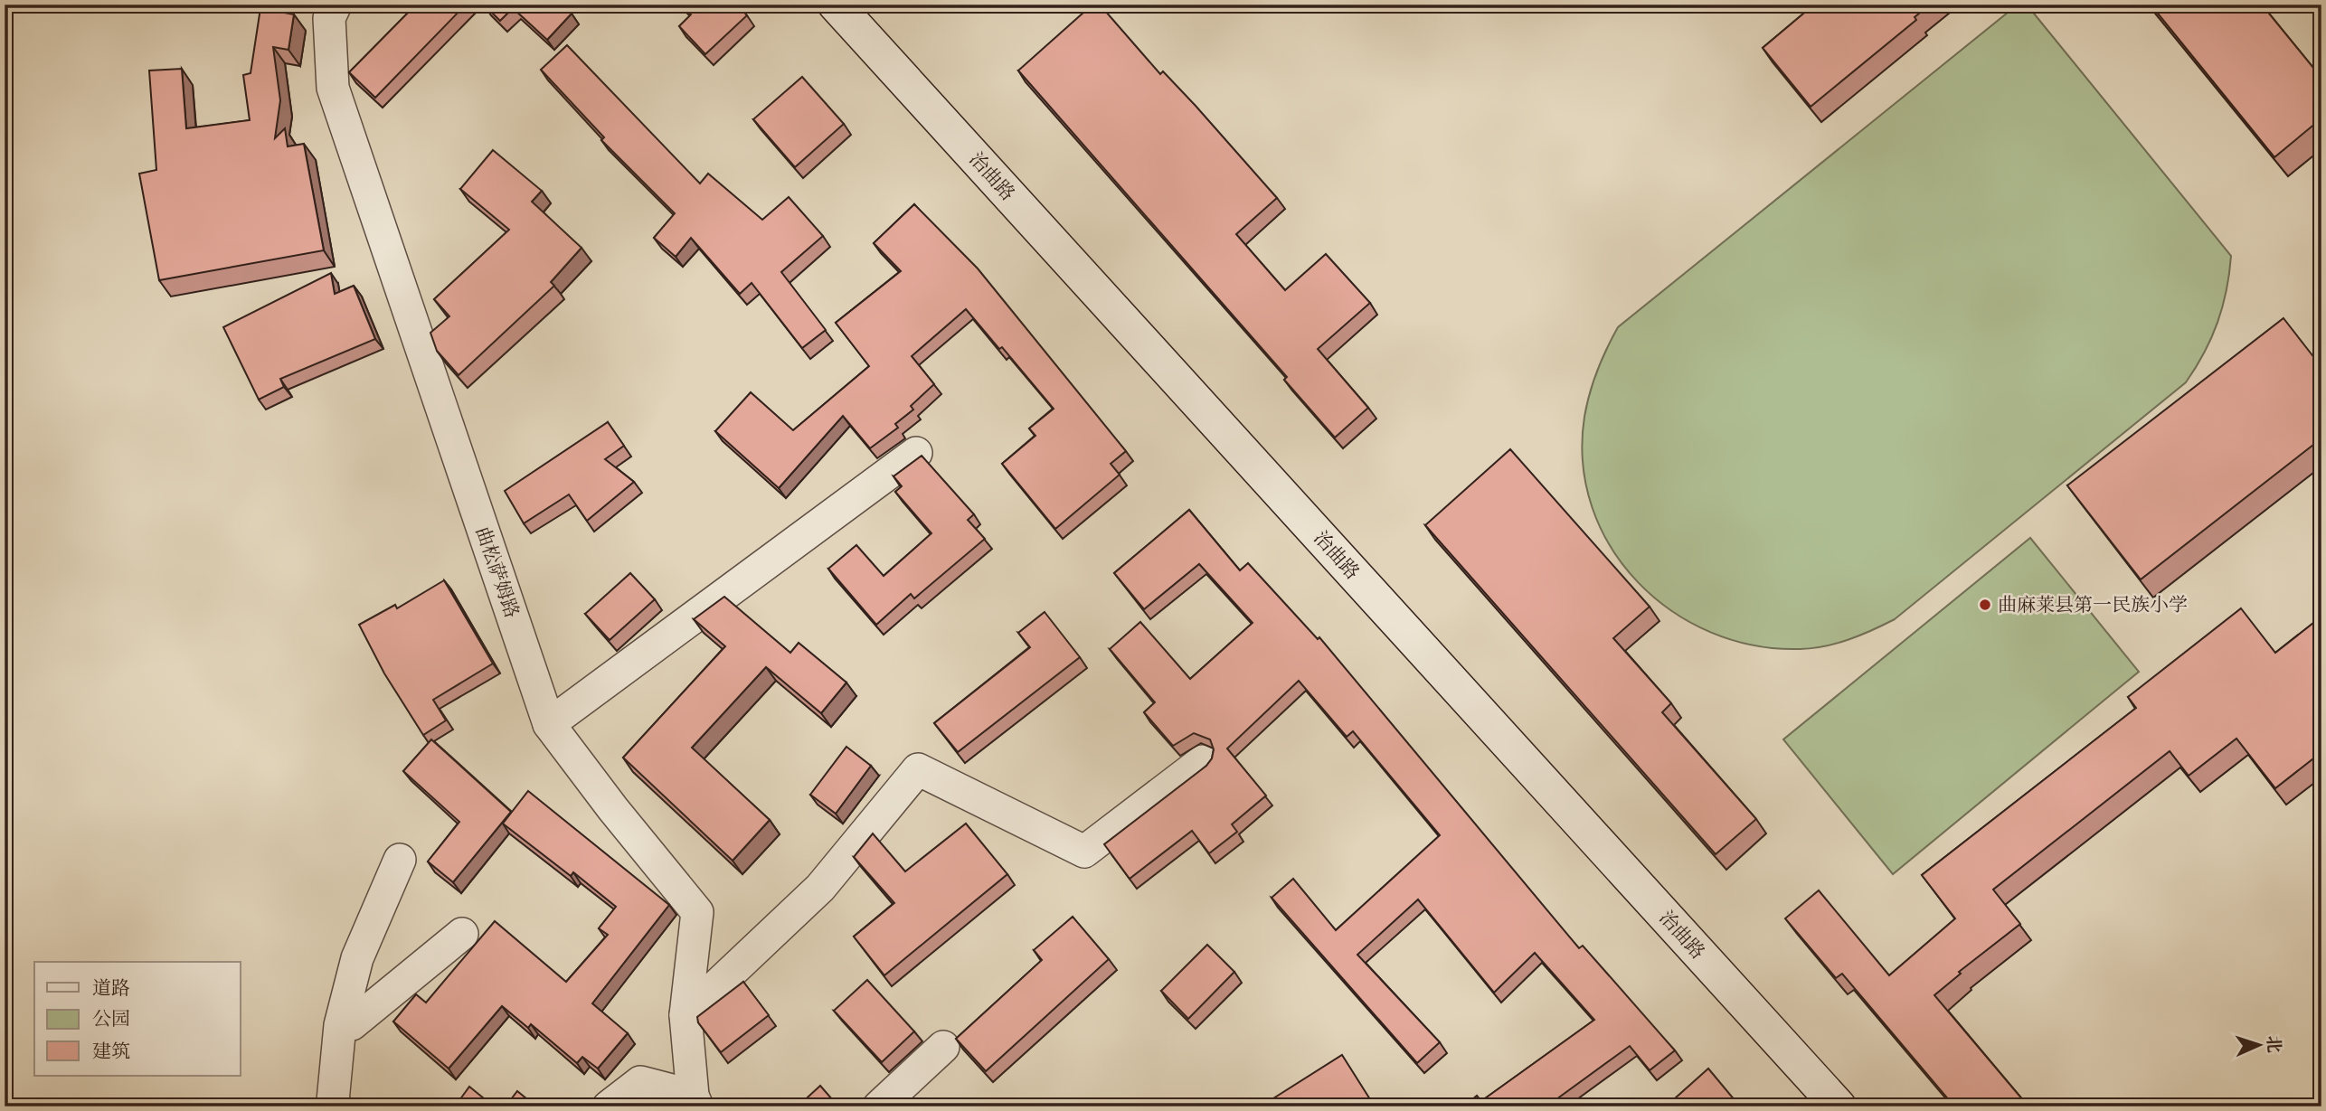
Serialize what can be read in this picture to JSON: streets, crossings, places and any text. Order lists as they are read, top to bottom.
{
  "streets": {
    "main road": ["治曲路"],
    "street": ["曲松萨姆路"]
  },
  "places": ["曲麻莱县第一民族小学"],
  "legend": ["道路", "公园", "建筑"],
  "north": "right"
}
